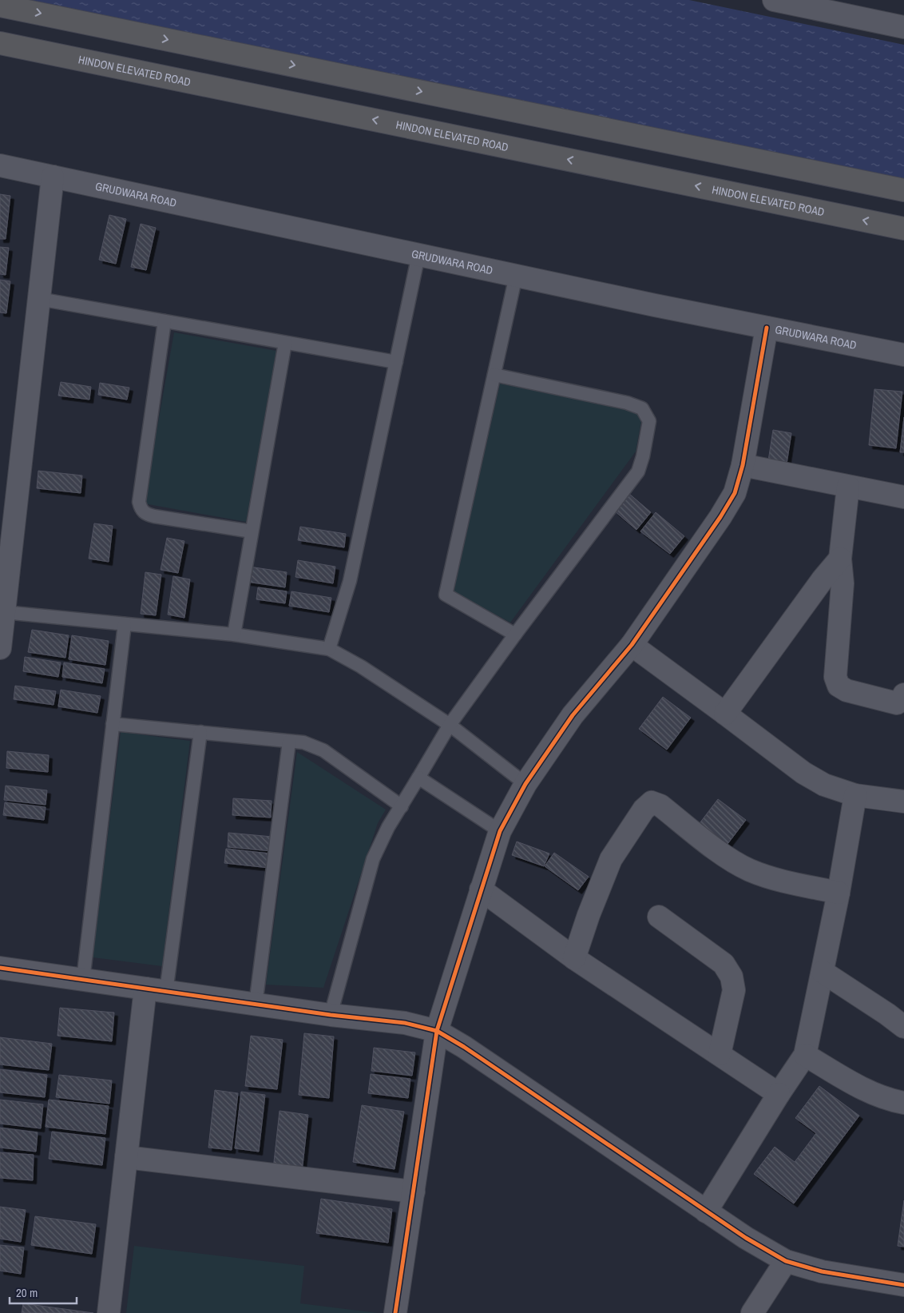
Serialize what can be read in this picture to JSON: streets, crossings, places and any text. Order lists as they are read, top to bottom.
{
  "streets": {
    "highway": ["HINDON ELEVATED ROAD"],
    "street": ["GRUDWARA ROAD"]
  },
  "scale_bar": "20 m"
}
